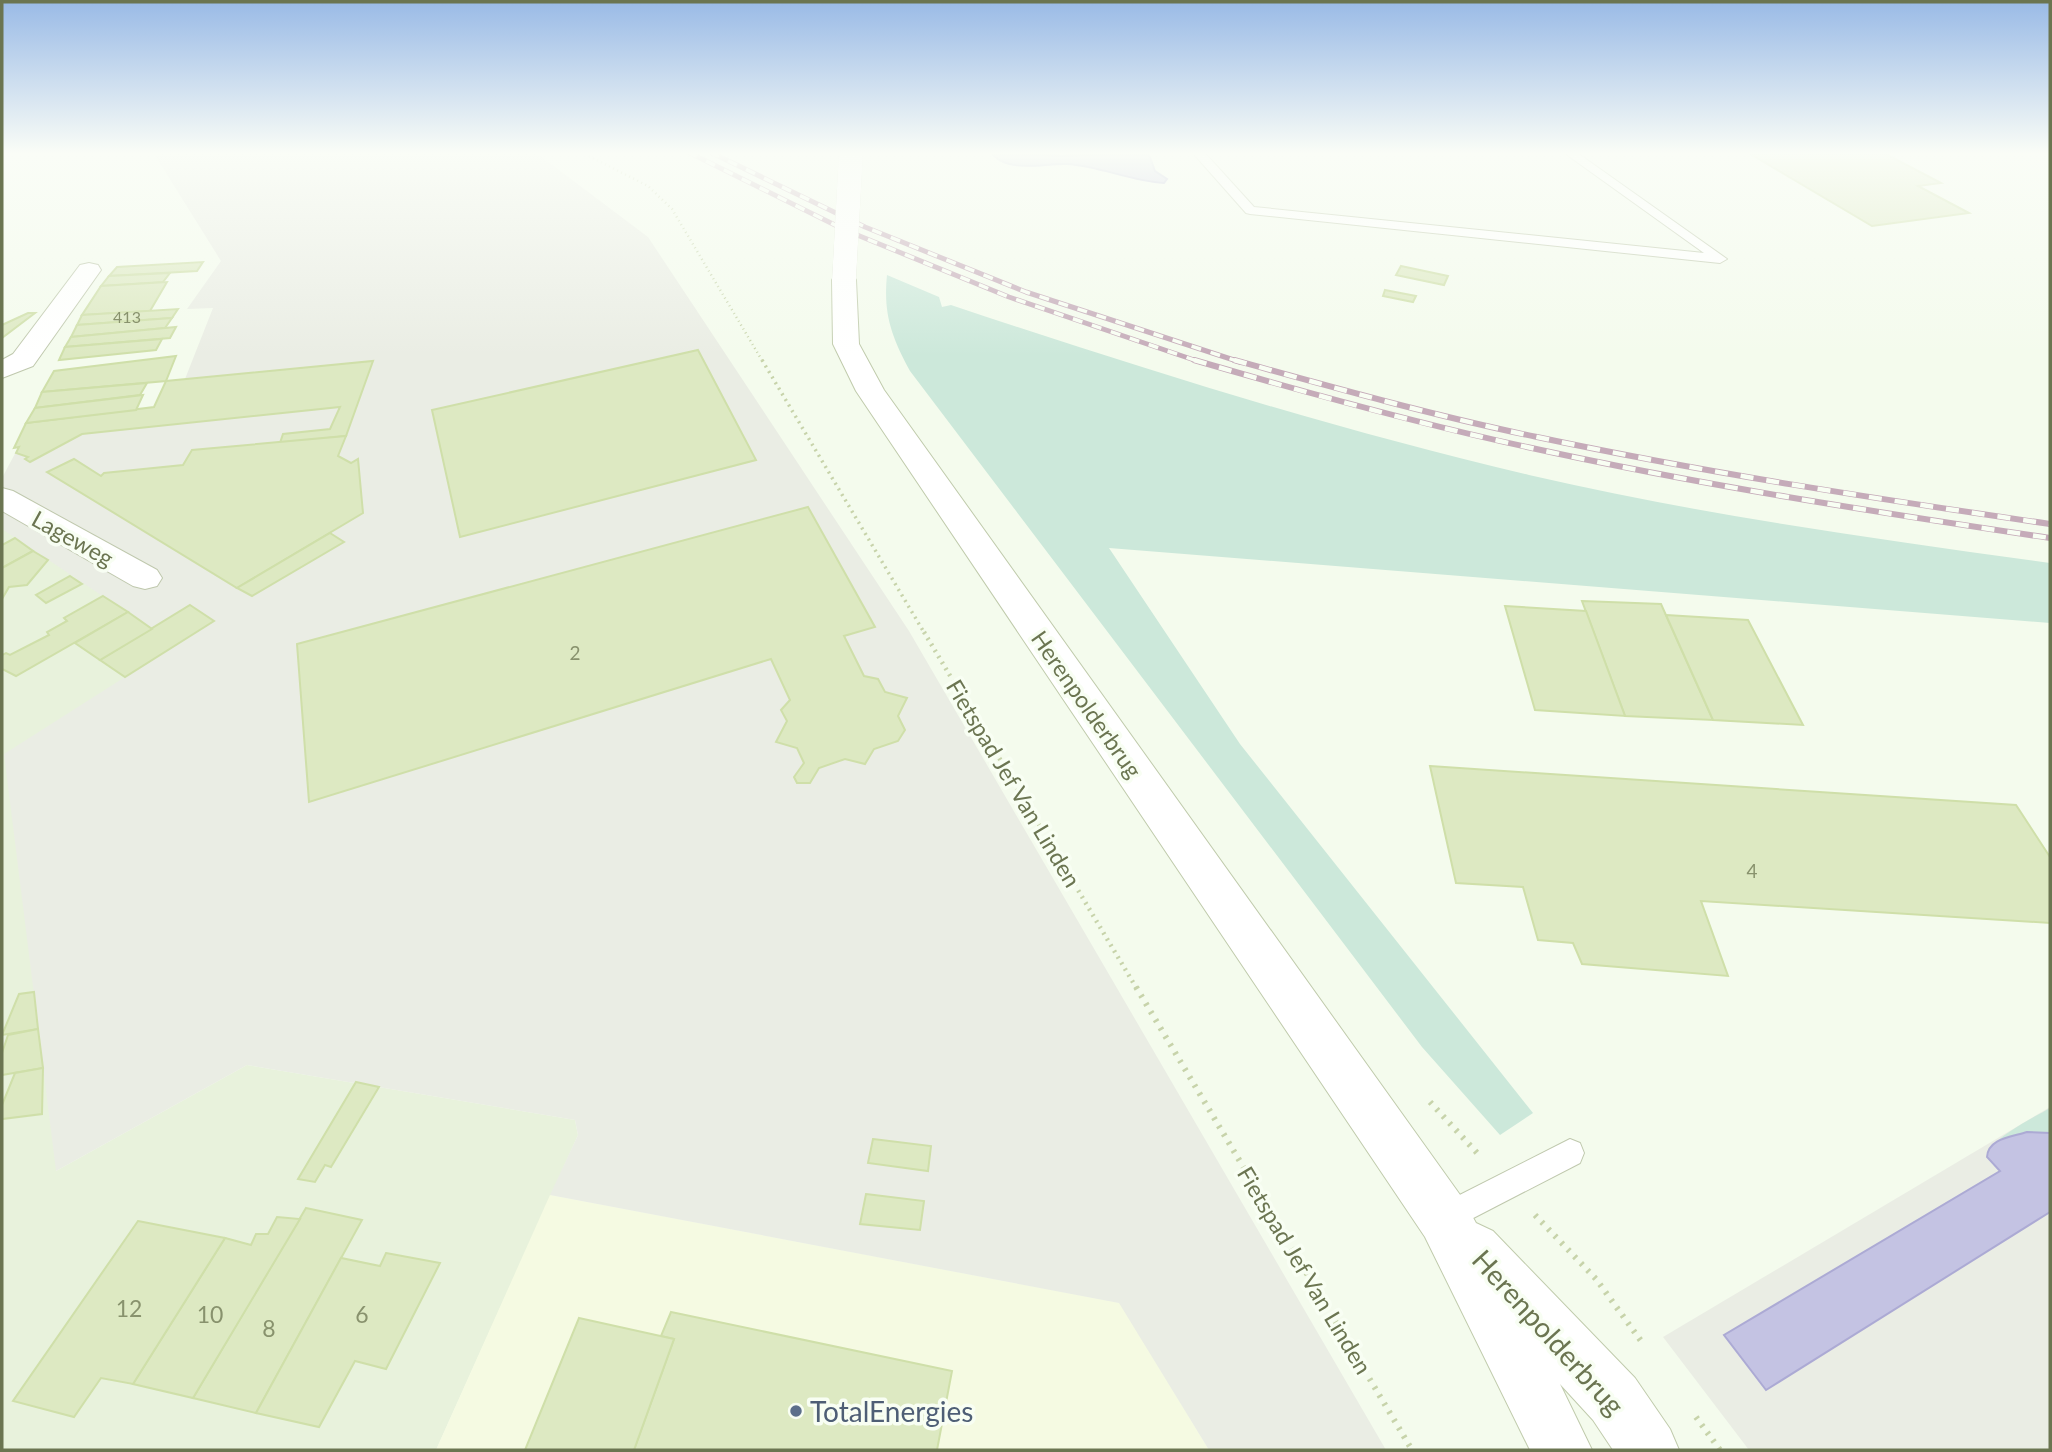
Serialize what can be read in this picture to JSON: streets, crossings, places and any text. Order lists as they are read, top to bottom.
{
  "streets": {
    "street": ["Lageweg", "Herenpolderbrug"],
    "path": ["Fietspad Jef Van Linden"]
  },
  "places": ["TotalEnergies"],
  "house_numbers": [
    "413",
    "2",
    "4",
    "12",
    "10",
    "6",
    "8"
  ]
}
